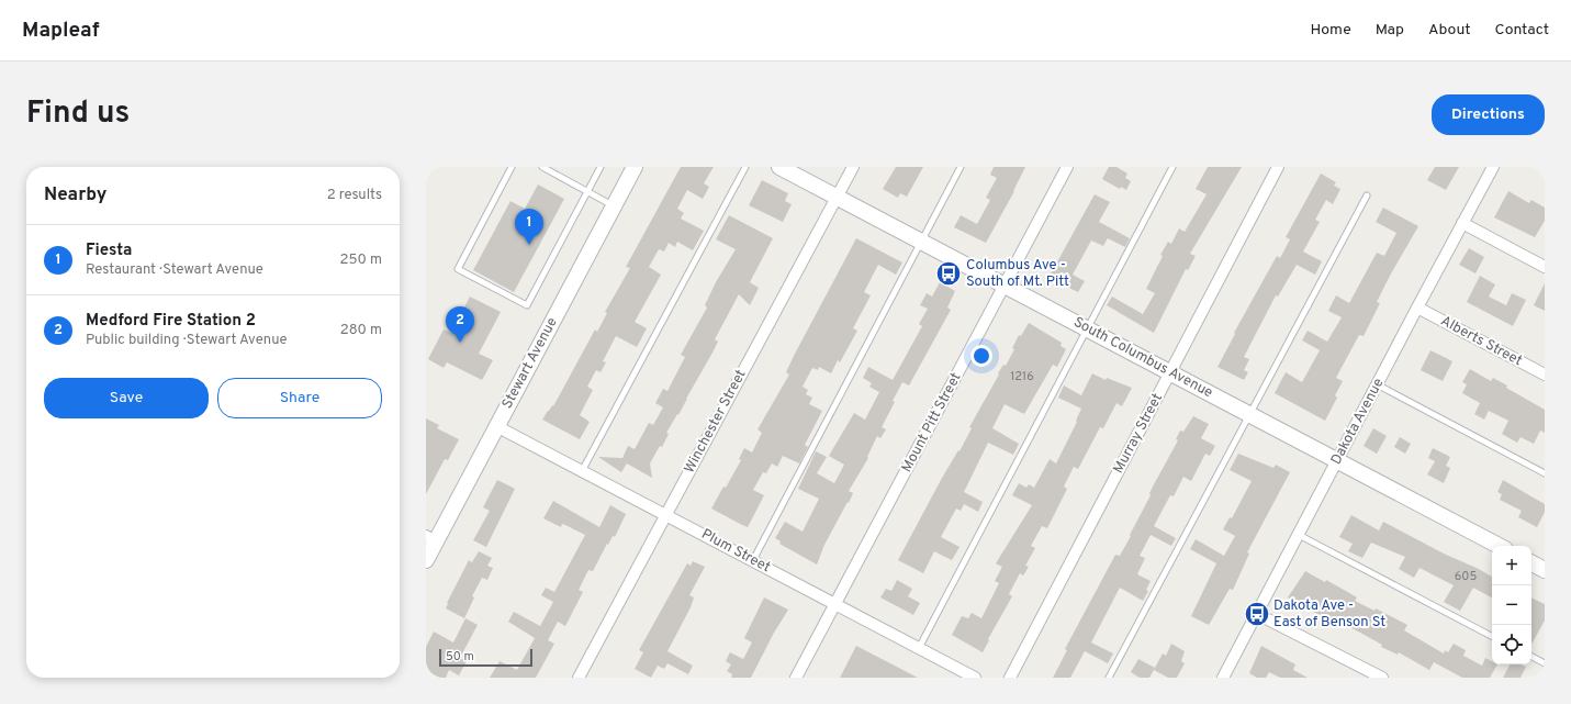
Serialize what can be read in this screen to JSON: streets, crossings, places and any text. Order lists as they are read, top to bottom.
{
  "streets": {
    "main road": ["South Columbus Avenue", "Stewart Avenue"],
    "street": [
      "Alberts Street",
      "Winchester Street",
      "Dakota Avenue",
      "Mount Pitt Street",
      "Murray Street",
      "Plum Street"
    ]
  },
  "crossings": [
    ["Alberts Street", "Dakota Avenue"],
    ["South Columbus Avenue", "Winchester Street"],
    ["South Columbus Avenue", "Dakota Avenue"],
    ["South Columbus Avenue", "Mount Pitt Street"],
    ["South Columbus Avenue", "Murray Street"],
    ["Stewart Avenue", "Plum Street"],
    ["Winchester Street", "Plum Street"],
    ["Mount Pitt Street", "Plum Street"]
  ],
  "places": {
    "bus stop": ["Columbus Ave - South of Mt. Pitt", "Dakota Ave - East of Benson St"]
  },
  "house_numbers": ["1216", "605"],
  "scale_bar": "50 m",
  "page": {
    "header": "Mapleaf",
    "nav": [
      "Home",
      "Map",
      "About",
      "Contact"
    ],
    "title": "Find us",
    "buttons": [
      "Directions",
      ["Save", "Share"]
    ],
    "heading": ["Nearby", "2 results"],
    "pins": ["1", "2"],
    "list": [
      {
        "mark": "1",
        "name": "Fiesta",
        "note": "Restaurant · Stewart Avenue",
        "value": "250 m"
      },
      {
        "mark": "2",
        "name": "Medford Fire Station 2",
        "note": "Public building · Stewart Avenue",
        "value": "280 m"
      }
    ],
    "map_buttons": ["+", "−"],
    "scale": "50 m"
  }
}
